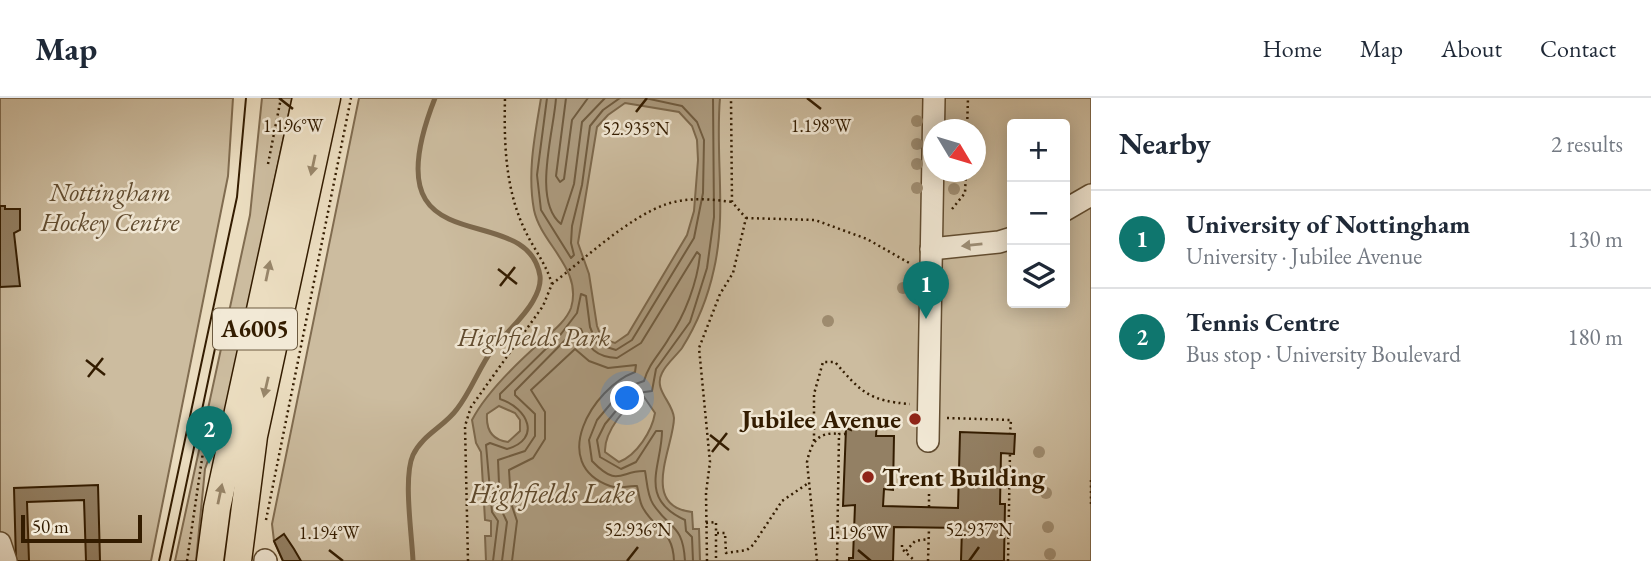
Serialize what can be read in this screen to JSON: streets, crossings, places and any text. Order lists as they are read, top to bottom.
{
  "streets": {
    "main road": ["A6005"]
  },
  "water": ["Highfields Lake"],
  "parks": ["Nottingham Hockey Centre", "Highfields Park"],
  "places": ["Jubilee Avenue", "Trent Building"],
  "scale_bar": "50 m",
  "north": "bottom right",
  "page": {
    "header": "Map",
    "nav": [
      "Home",
      "Map",
      "About",
      "Contact"
    ],
    "heading": ["Nearby", "2 results"],
    "map_buttons": ["+", "−"],
    "list": [
      {
        "mark": "1",
        "name": "University of Nottingham",
        "note": "University · Jubilee Avenue",
        "value": "130 m"
      },
      {
        "mark": "2",
        "name": "Tennis Centre",
        "note": "Bus stop · University Boulevard",
        "value": "180 m"
      }
    ],
    "pins": ["1", "2"],
    "scale": "50 m"
  },
  "coordinates": [
    "1.198°W",
    "1.196°W",
    "52.935°N",
    "52.936°N",
    "52.937°N",
    "1.194°W"
  ]
}
